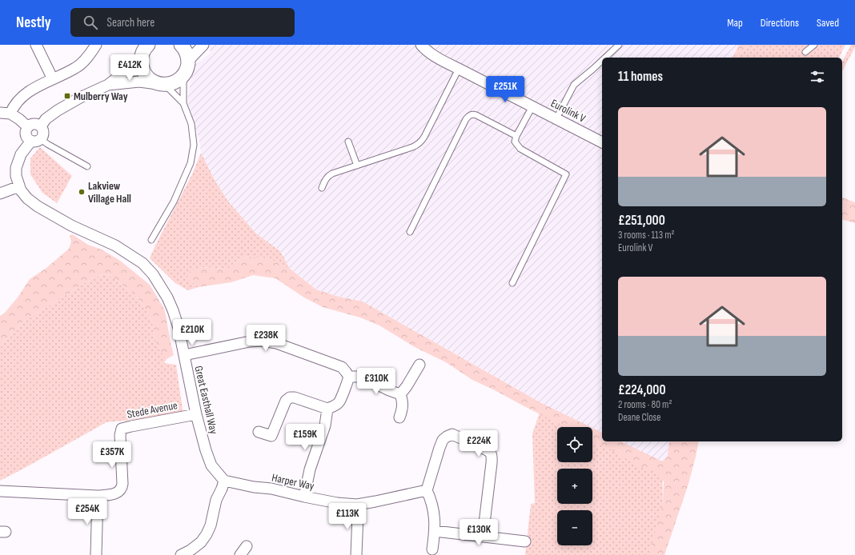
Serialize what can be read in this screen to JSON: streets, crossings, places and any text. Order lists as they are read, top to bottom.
{
  "streets": {
    "street": [
      "Eurolink V",
      "Great Easthall Way",
      "Stede Avenue",
      "Harper Way"
    ]
  },
  "crossings": [
    ["Great Easthall Way", "Stede Avenue"],
    ["Great Easthall Way", "Harper Way"]
  ],
  "places": {
    "transit": ["Mulberry Way"],
    "other": ["Lakview Village Hall"]
  },
  "page": {
    "header": "Nestly",
    "search": "Search here",
    "nav": ["Map", "Directions", "Saved"],
    "price": [
      "£412K",
      "£251K",
      "£210K",
      "£238K",
      "£310K",
      "£159K",
      "£224K",
      "£357K",
      "£254K",
      "£113K",
      "£130K"
    ],
    "heading": "11 homes",
    "list": [
      {
        "name": "£251,000",
        "note": "3 rooms · 113 m² · Eurolink V"
      },
      {
        "name": "£224,000",
        "note": "2 rooms · 80 m² · Deane Close"
      }
    ],
    "map_buttons": ["+", "−"]
  }
}
